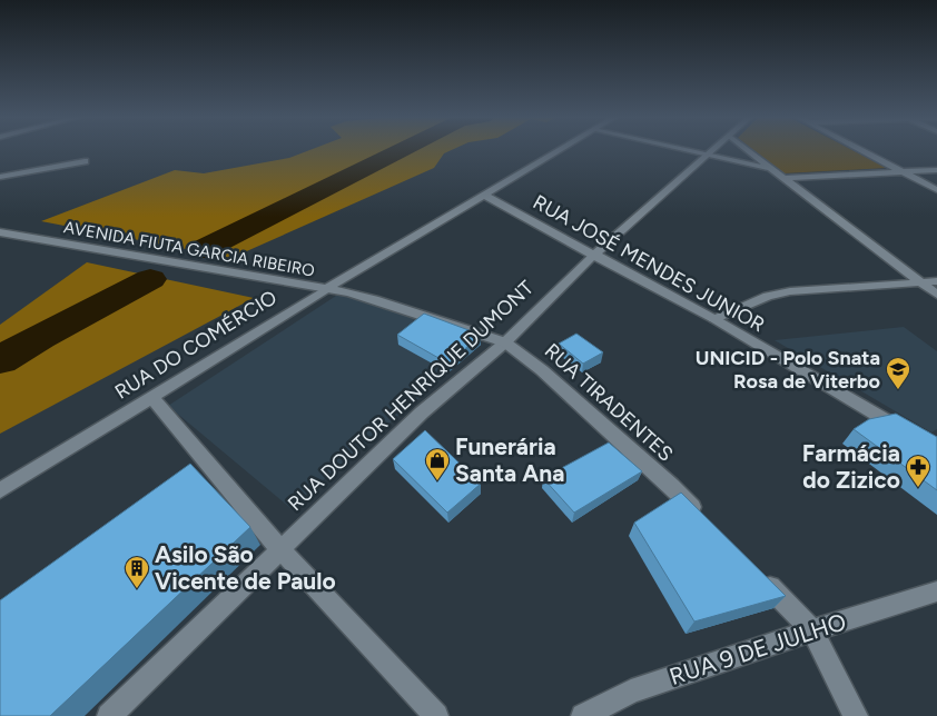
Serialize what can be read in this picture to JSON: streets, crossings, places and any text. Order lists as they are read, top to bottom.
{
  "streets": {
    "street": [
      "AVENIDA FIUTA GARCIA RIBEIRO",
      "RUA JOSÉ MENDES JUNIOR",
      "RUA DO COMÉRCIO",
      "RUA DOUTOR HENRIQUE DUMONT",
      "RUA TIRADENTES",
      "RUA 9 DE JULHO"
    ]
  },
  "crossings": [
    ["AVENIDA FIUTA GARCIA RIBEIRO", "RUA DO COMÉRCIO"],
    ["AVENIDA FIUTA GARCIA RIBEIRO", "RUA TIRADENTES"],
    ["RUA JOSÉ MENDES JUNIOR", "RUA DO COMÉRCIO"],
    ["RUA JOSÉ MENDES JUNIOR", "RUA DOUTOR HENRIQUE DUMONT"],
    ["RUA DO COMÉRCIO", "RUA TIRADENTES"],
    ["RUA DOUTOR HENRIQUE DUMONT", "RUA TIRADENTES"]
  ],
  "places": {
    "school or university": ["UNICID - Polo Snata Rosa de Viterbo"],
    "shop": ["Funerária Santa Ana"],
    "pharmacy": ["Farmácia do Zizico"],
    "building": ["Asilo São Vicente de Paulo"]
  }
}
